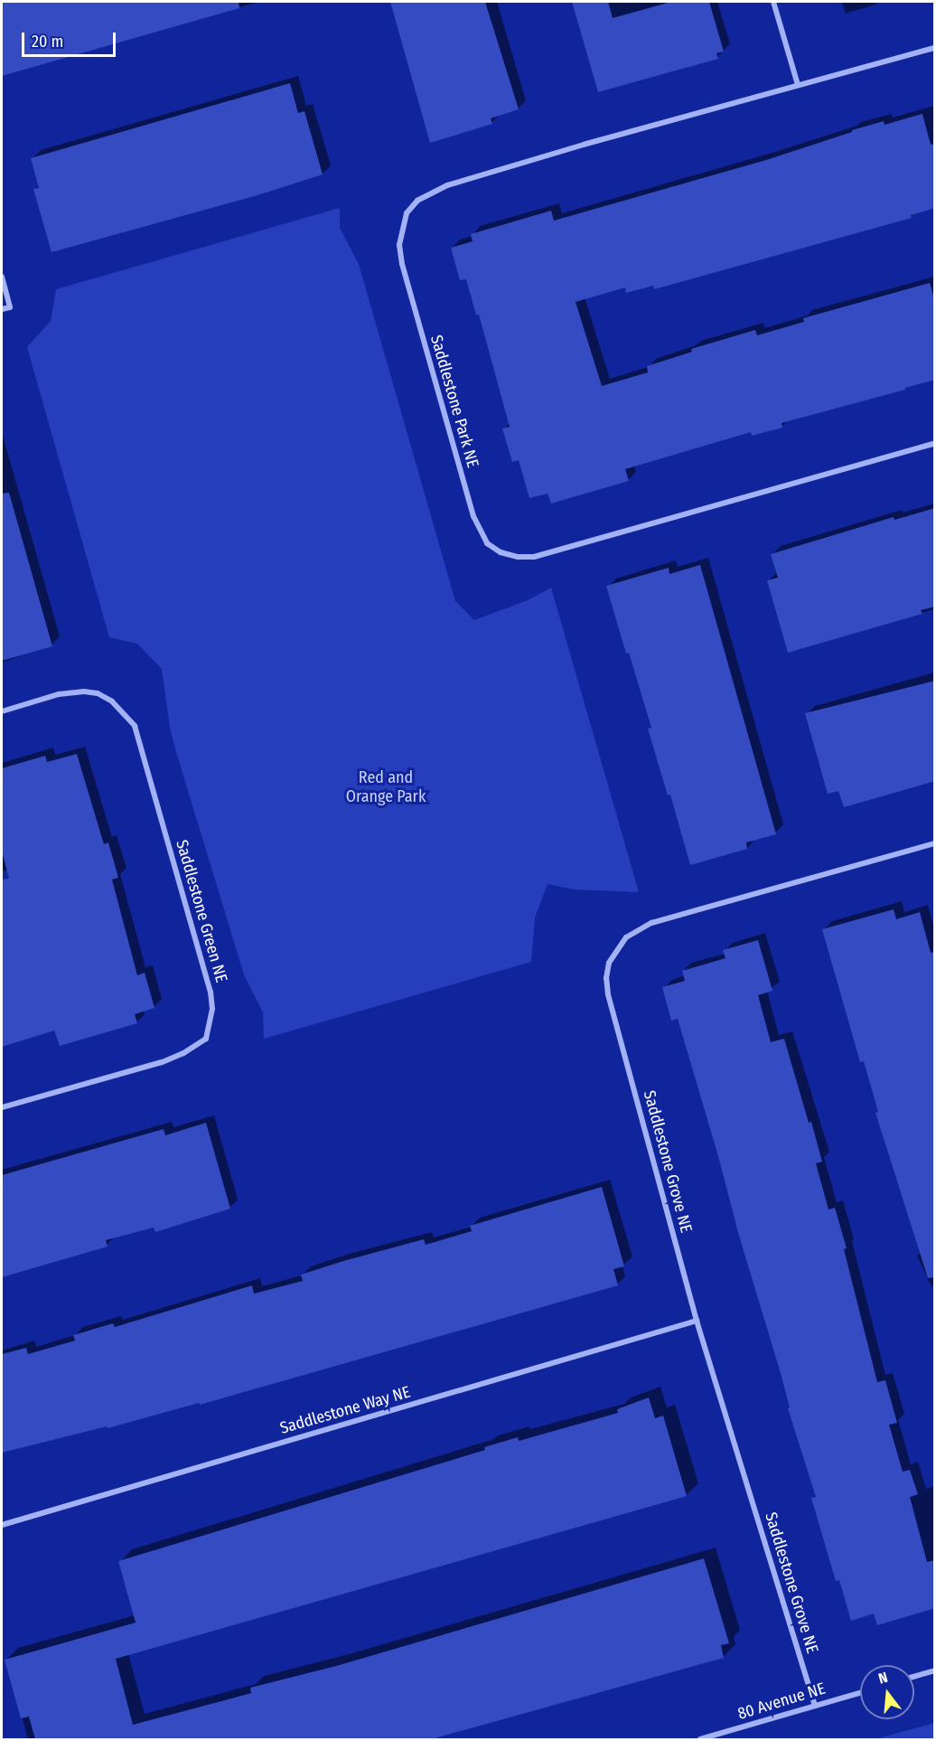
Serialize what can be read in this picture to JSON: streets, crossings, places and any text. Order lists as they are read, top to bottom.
{
  "streets": {
    "street": [
      "Saddlestone Park NE",
      "Saddlestone Green NE",
      "Saddlestone Grove NE",
      "Saddlestone Way NE",
      "80 Avenue NE"
    ]
  },
  "crossings": [
    ["Saddlestone Grove NE", "Saddlestone Way NE"],
    ["Saddlestone Grove NE", "80 Avenue NE"]
  ],
  "parks": ["Red and Orange Park"],
  "scale_bar": "20 m",
  "north": "top"
}
